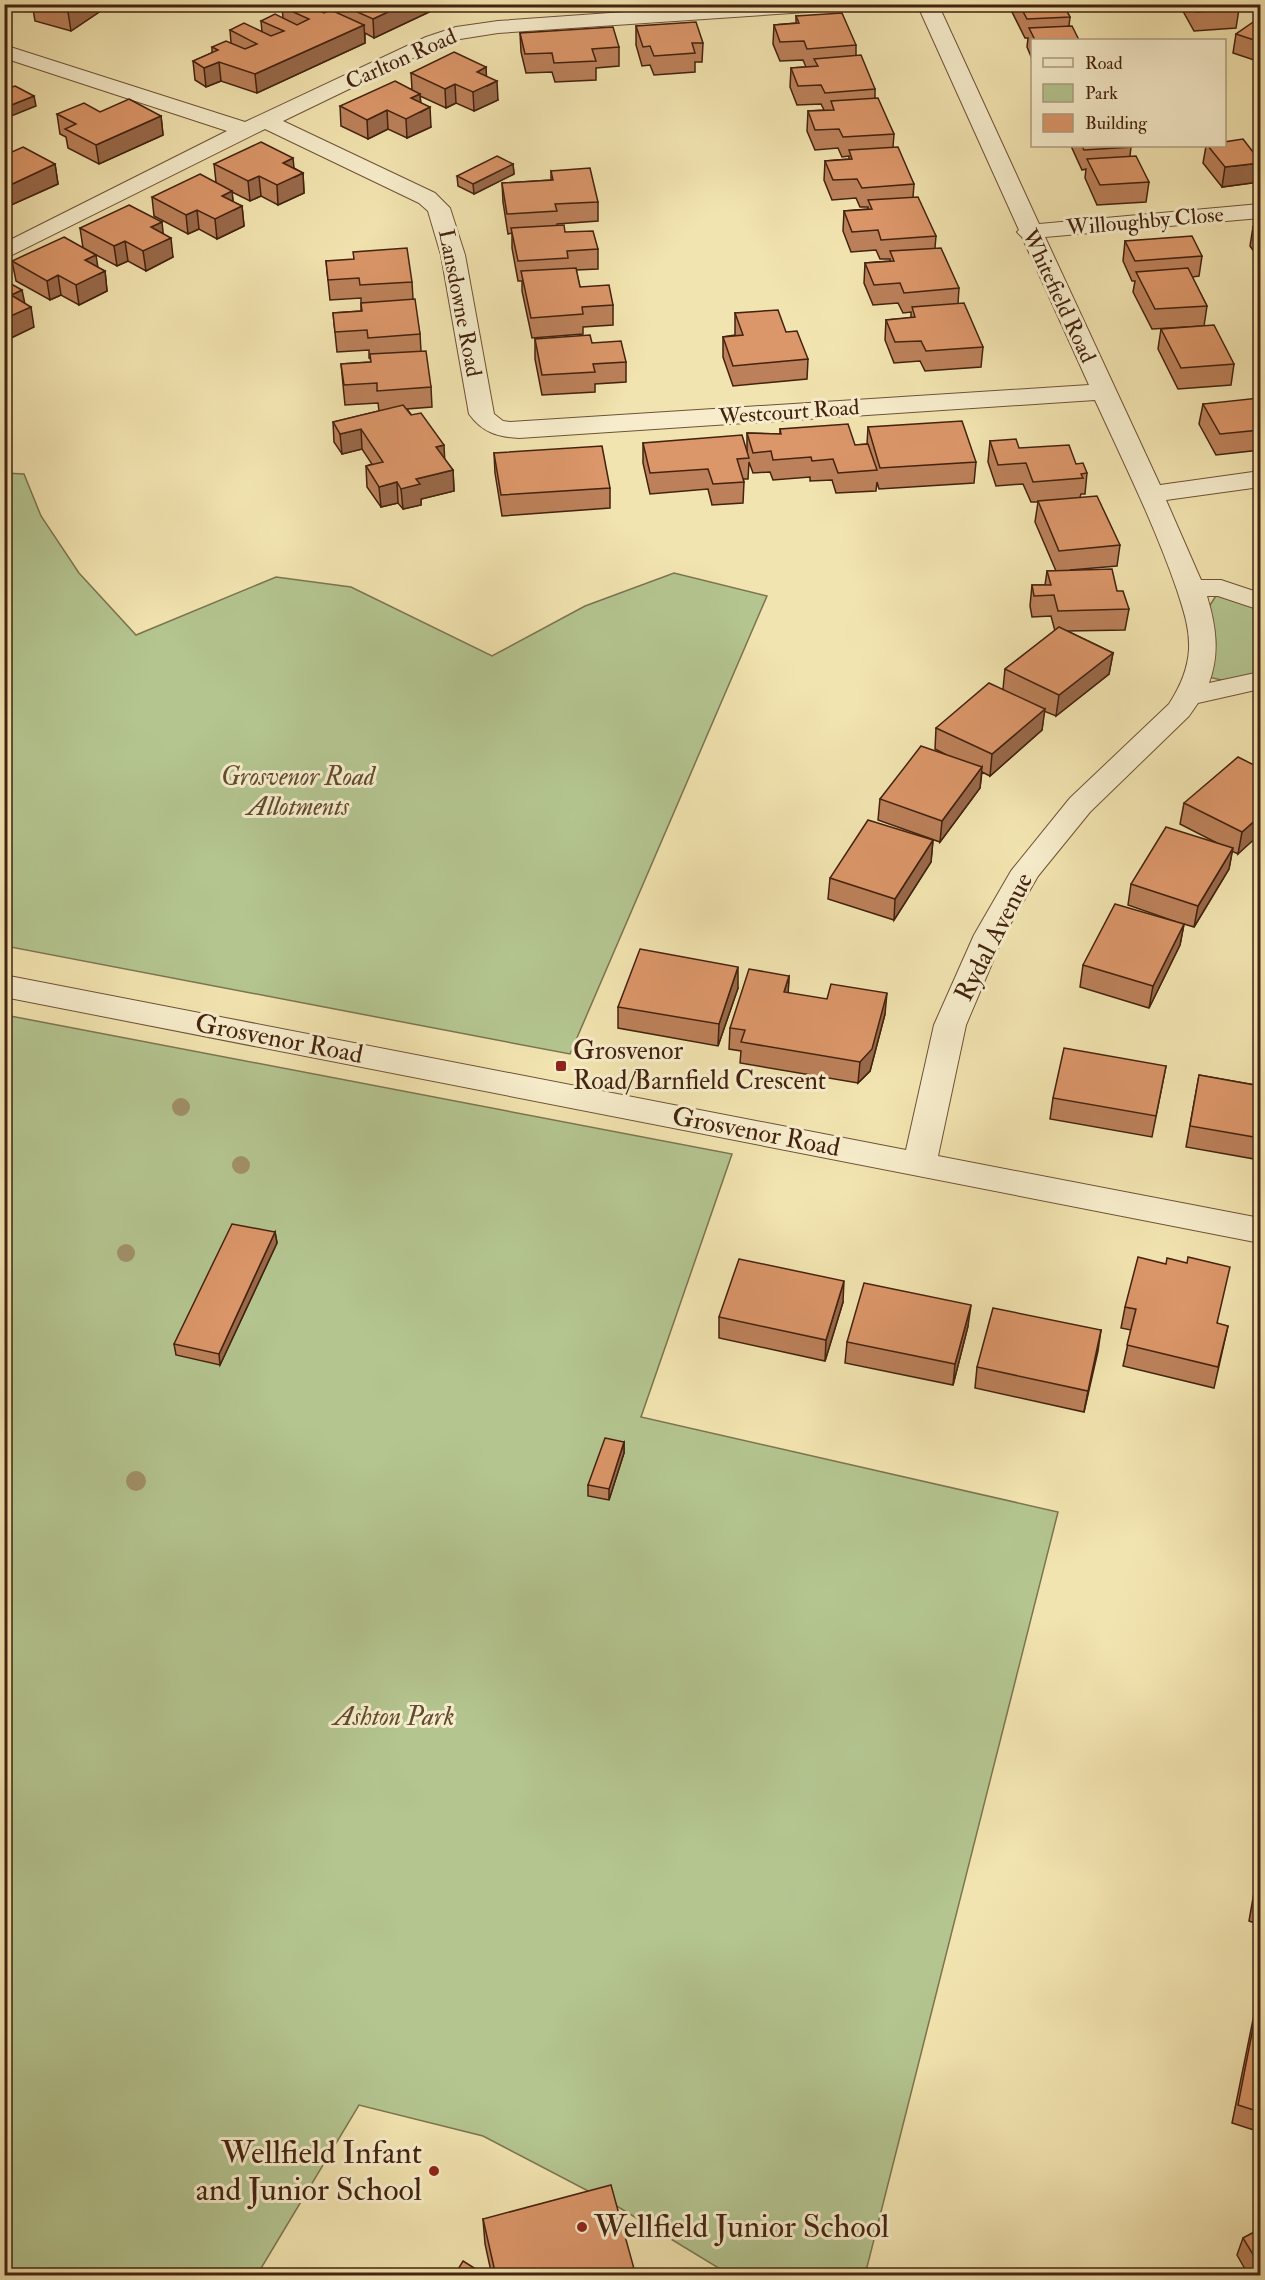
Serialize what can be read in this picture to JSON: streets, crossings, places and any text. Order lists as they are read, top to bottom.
{
  "streets": {
    "street": [
      "Carlton Road",
      "Willoughby Close",
      "Whitefield Road",
      "Lansdowne Road",
      "Westcourt Road",
      "Rydal Avenue",
      "Grosvenor Road"
    ]
  },
  "crossings": [
    ["Carlton Road", "Lansdowne Road"],
    ["Willoughby Close", "Whitefield Road"],
    ["Whitefield Road", "Westcourt Road"],
    ["Whitefield Road", "Rydal Avenue"],
    ["Lansdowne Road", "Westcourt Road"],
    ["Rydal Avenue", "Grosvenor Road"]
  ],
  "parks": ["Grosvenor Road Allotments", "Ashton Park"],
  "places": {
    "transit": ["Grosvenor Road/Barnfield Crescent"],
    "other": ["Wellfield Infant and Junior School", "Wellfield Junior School"]
  },
  "legend": ["Road", "Park", "Building"]
}
